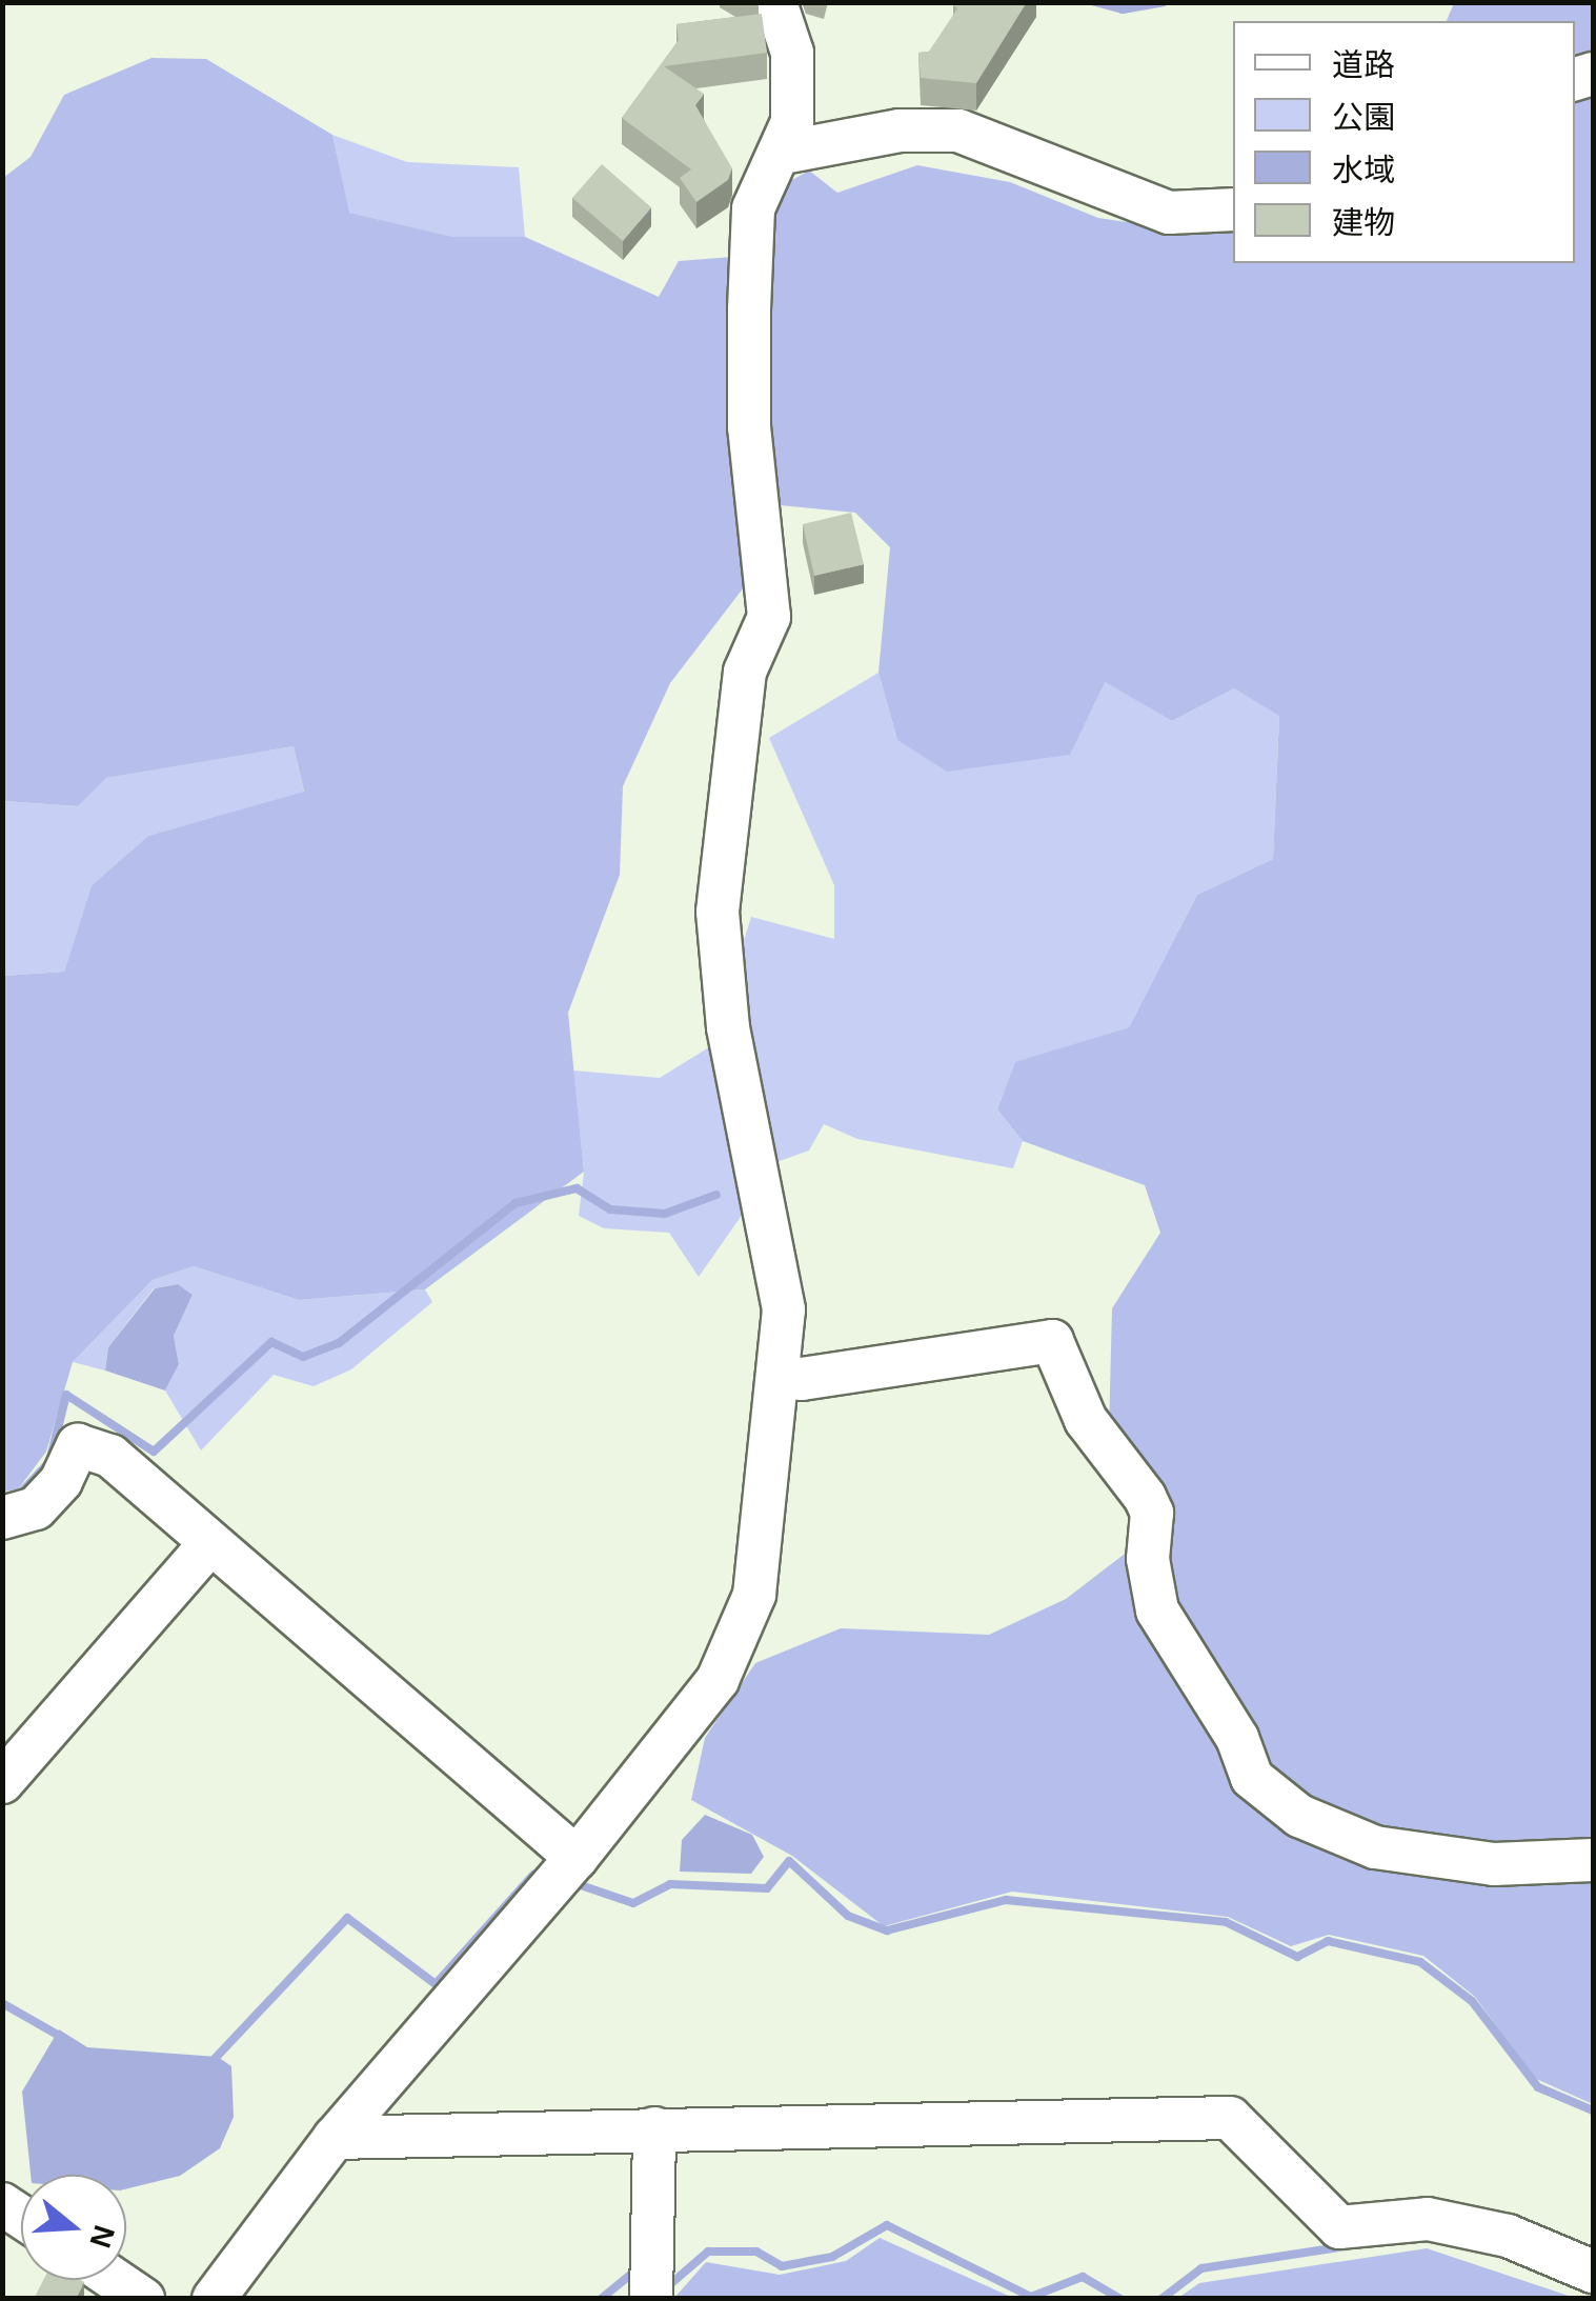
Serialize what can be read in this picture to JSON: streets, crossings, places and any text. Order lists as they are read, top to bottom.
{
  "legend": [
    "道路",
    "公園",
    "水域",
    "建物"
  ],
  "north": "right"
}
